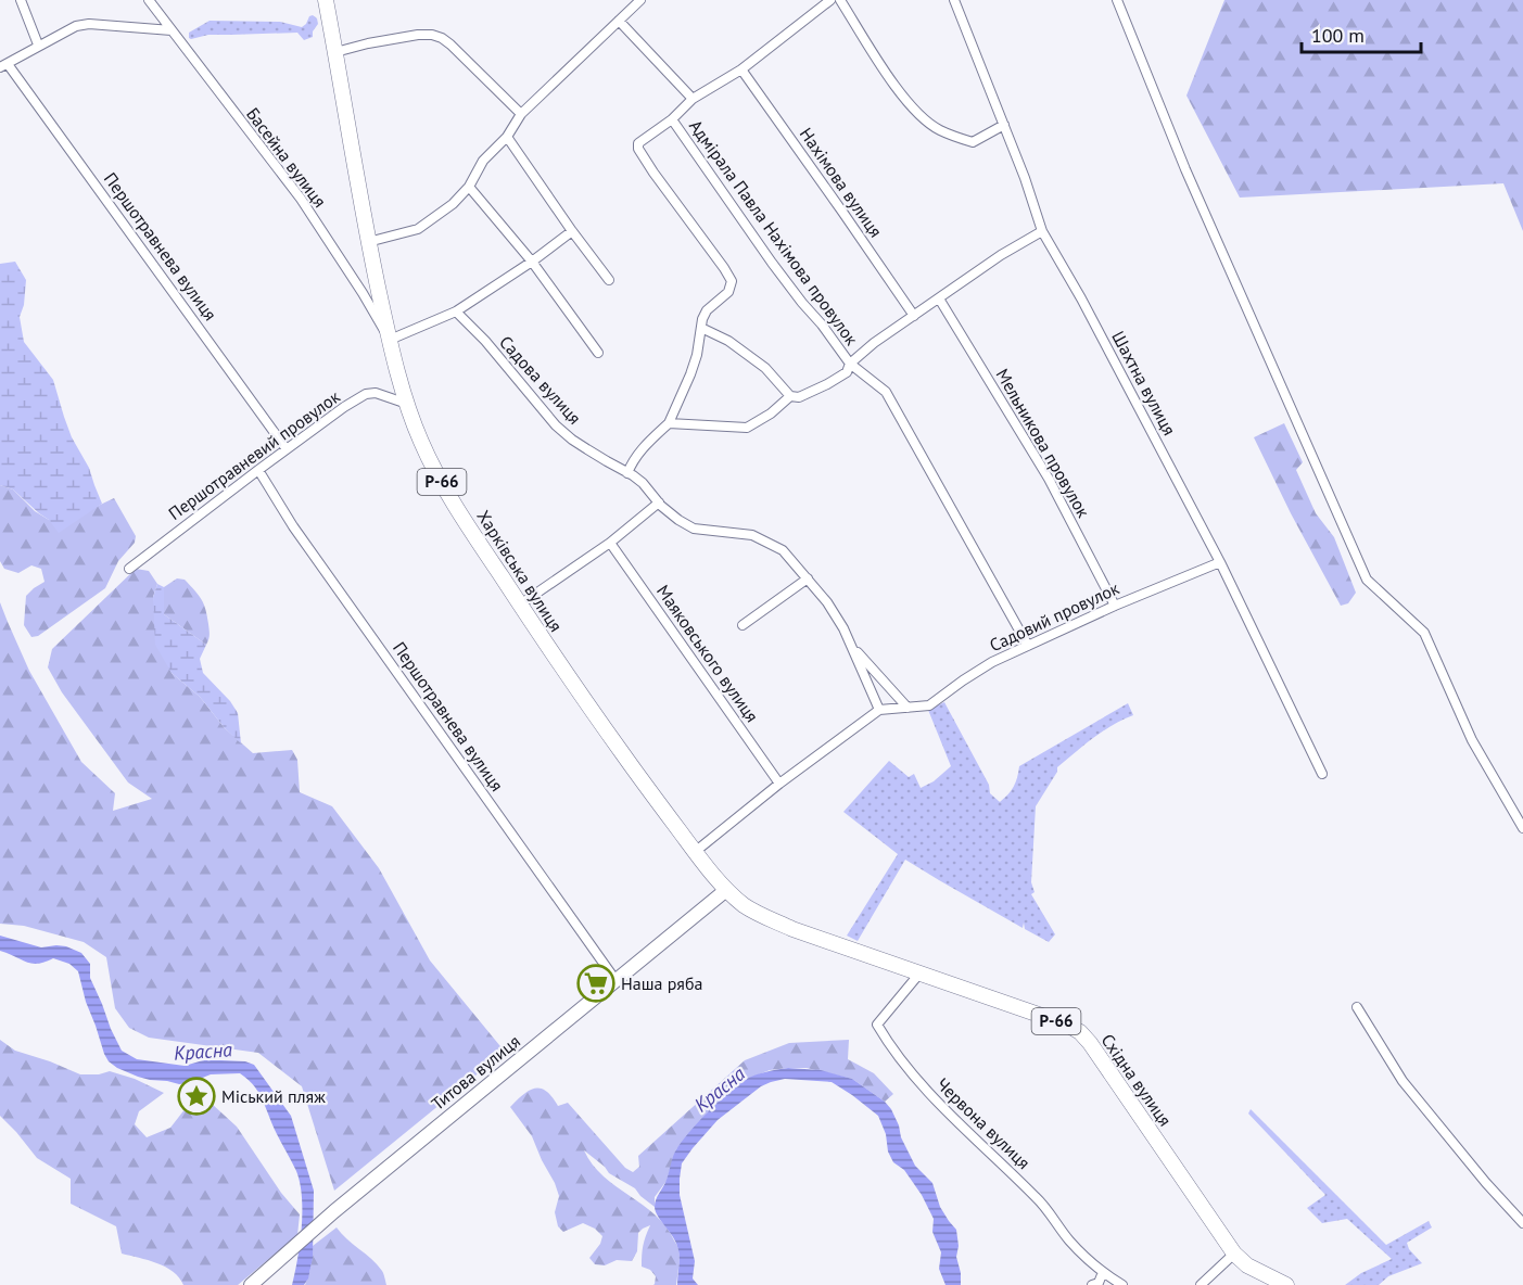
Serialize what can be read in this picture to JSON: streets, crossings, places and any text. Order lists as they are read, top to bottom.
{
  "streets": {
    "main road": ["Р-66", "Харківська вулиця", "Східна вулиця"],
    "street": [
      "Басейна вулиця",
      "Нахімова вулиця",
      "Адмірала Павла Нахімова провулок",
      "Першотравнева вулиця",
      "Садова вулиця",
      "Шахтна вулиця",
      "Мельникова провулок",
      "Першотравневий провулок",
      "Садовий провулок",
      "Маяковського вулиця",
      "Титова вулиця",
      "Червона вулиця"
    ]
  },
  "crossings": [
    ["Басейна вулиця", "Харківська вулиця"],
    ["Адмірала Павла Нахімова провулок", "Садовий провулок"],
    ["Першотравнева вулиця", "Першотравневий провулок"],
    ["Першотравнева вулиця", "Титова вулиця"],
    ["Садова вулиця", "Садовий провулок"],
    ["Шахтна вулиця", "Садовий провулок"],
    ["Мельникова провулок", "Садовий провулок"],
    ["Першотравневий провулок", "Харківська вулиця"],
    ["Харківська вулиця", "Титова вулиця"],
    ["Харківська вулиця", "Східна вулиця"],
    ["Титова вулиця", "Східна вулиця"],
    ["Східна вулиця", "Червона вулиця"]
  ],
  "water": ["Красна"],
  "places": {
    "supermarket": ["Наша ряба"],
    "place": ["Міський пляж"]
  },
  "scale_bar": "100 m"
}
